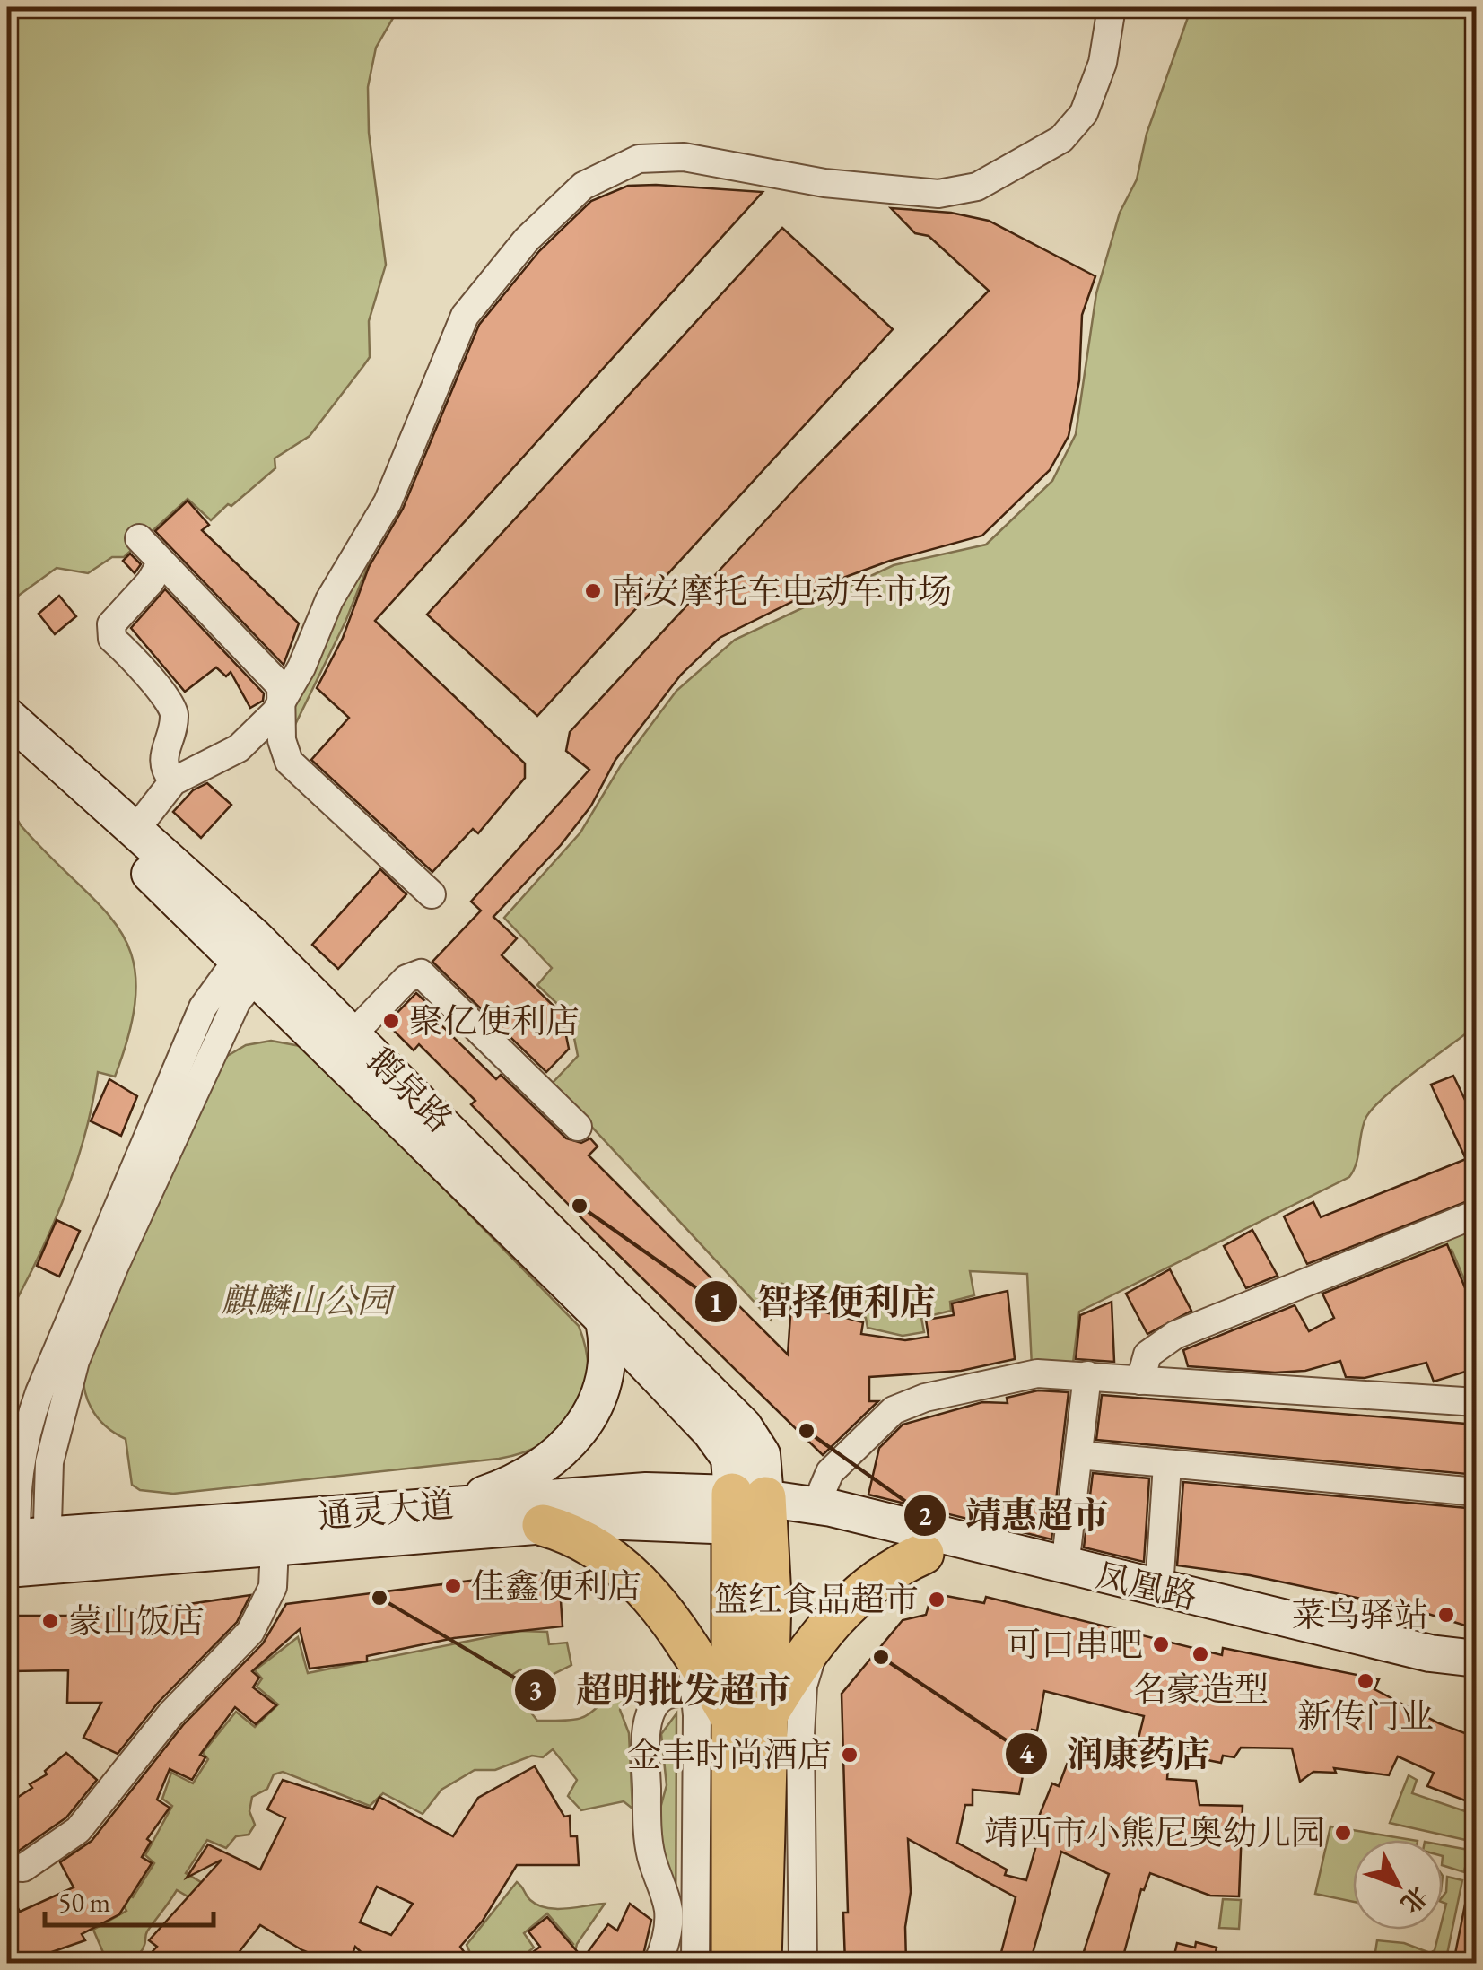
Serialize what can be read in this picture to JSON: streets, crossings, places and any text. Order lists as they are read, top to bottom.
{
  "streets": {
    "main road": ["鹅泉路", "通灵大道", "凤凰路"]
  },
  "crossings": [
    ["鹅泉路", "通灵大道"],
    ["鹅泉路", "凤凰路"],
    ["通灵大道", "凤凰路"]
  ],
  "parks": ["麒麟山公园"],
  "places": [
    "南安摩托车电动车市场",
    "聚亿便利店",
    "智择便利店",
    "靖惠超市",
    "佳鑫便利店",
    "超明批发超市",
    "篮红食品超市",
    "菜鸟驿站",
    "蒙山饭店",
    "可口串吧",
    "名豪造型",
    "润康药店",
    "新传门业",
    "金丰时尚酒店",
    "靖西市小熊尼奥幼儿园"
  ],
  "scale_bar": "50 m",
  "north": "bottom right"
}
